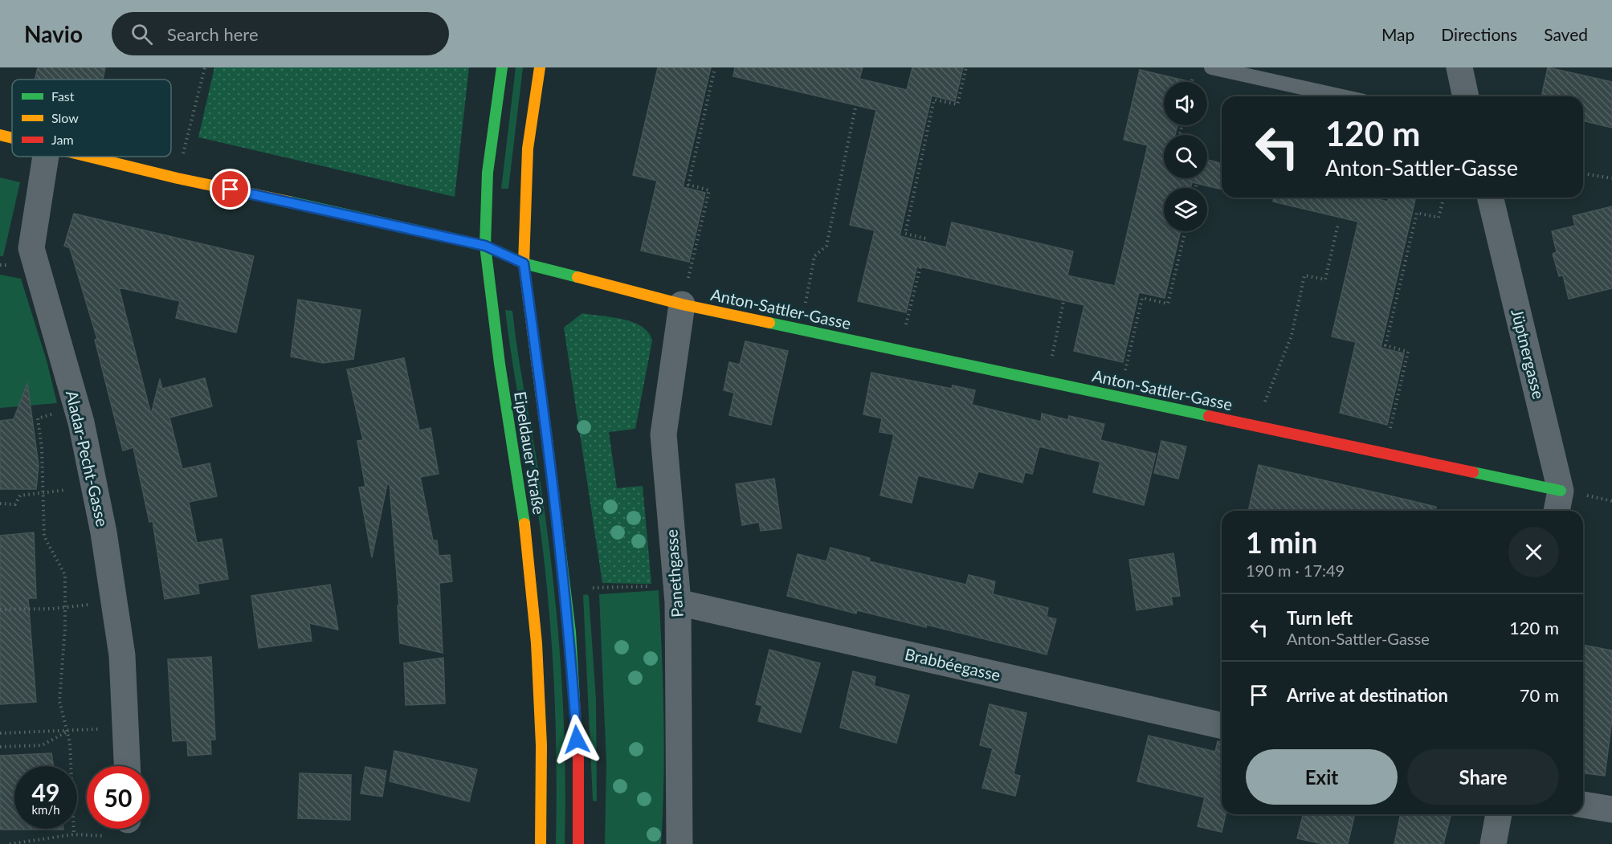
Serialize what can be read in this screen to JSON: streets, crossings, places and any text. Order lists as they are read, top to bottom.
{
  "streets": {
    "street": [
      "Anton-Sattler-Gasse",
      "Jüptnergasse",
      "Eipeldauer Straße",
      "Aladar-Pecht-Gasse",
      "Panethgasse",
      "Brabbéegasse"
    ]
  },
  "crossings": [
    ["Anton-Sattler-Gasse", "Jüptnergasse"],
    ["Anton-Sattler-Gasse", "Eipeldauer Straße"],
    ["Anton-Sattler-Gasse", "Panethgasse"],
    ["Panethgasse", "Brabbéegasse"]
  ],
  "legend": ["Fast", "Slow", "Jam"],
  "page": {
    "header": "Navio",
    "search": "Search here",
    "nav": ["Map", "Directions", "Saved"],
    "turn": ["120 m", "Anton-Sattler-Gasse"],
    "heading": ["1 min", "190 m · 17:49"],
    "list": [
      {
        "name": "Turn left",
        "note": "Anton-Sattler-Gasse",
        "value": "120 m"
      },
      {
        "name": "Arrive at destination",
        "value": "70 m"
      }
    ],
    "buttons": ["Exit", "Share"],
    "speed": "49 km/h",
    "limit": "50"
  }
}
